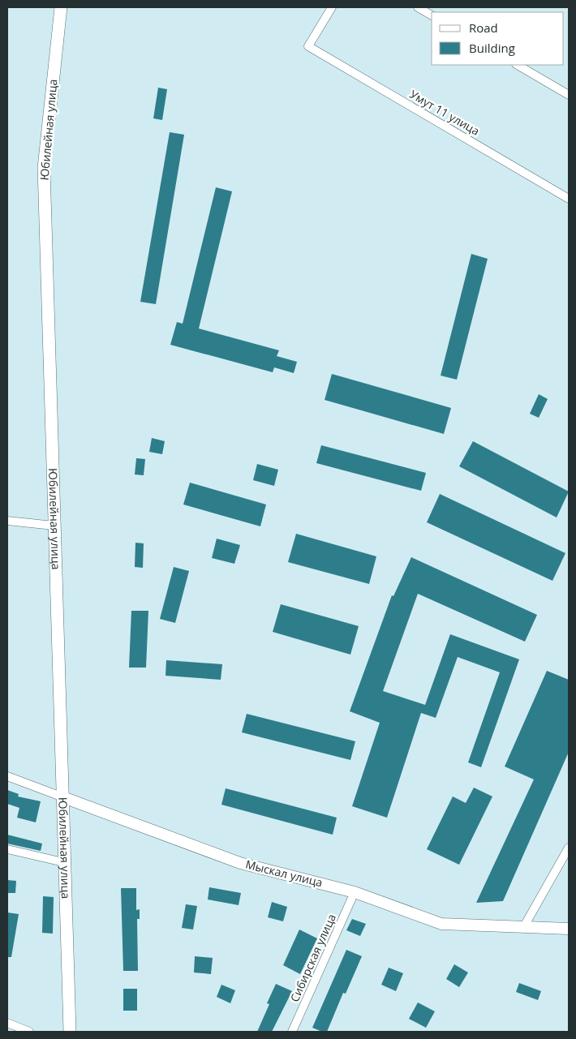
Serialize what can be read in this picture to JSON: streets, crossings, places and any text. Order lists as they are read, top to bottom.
{
  "streets": {
    "main road": ["Юбилейная улица"],
    "street": ["Умут 11 улица", "Мыскал улица", "Сибирская улица"]
  },
  "crossings": [
    ["Юбилейная улица", "Мыскал улица"],
    ["Мыскал улица", "Сибирская улица"]
  ],
  "legend": ["Road", "Building"]
}
